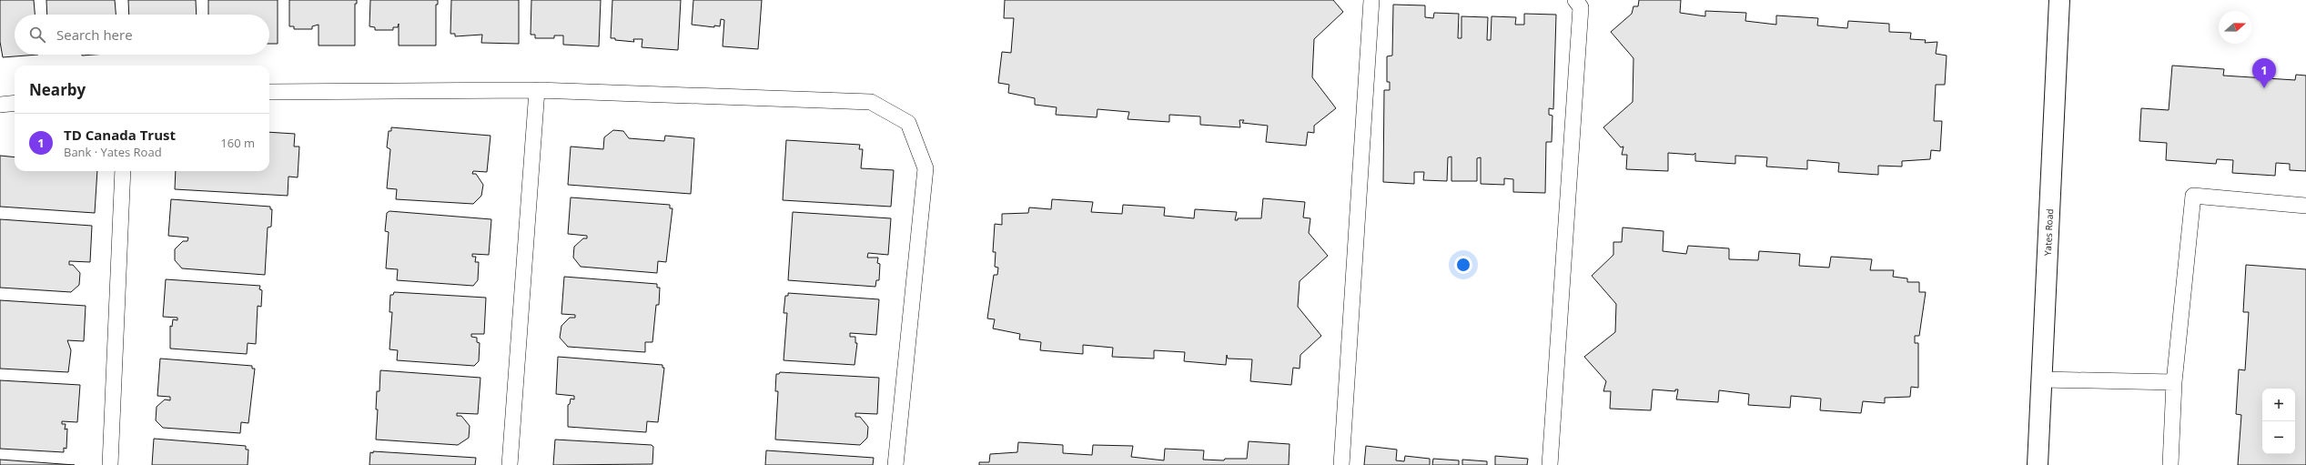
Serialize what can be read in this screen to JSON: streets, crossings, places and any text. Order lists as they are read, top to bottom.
{
  "streets": {
    "street": ["Yates Road"]
  },
  "north": "right",
  "page": {
    "search": "Search here",
    "pins": "1",
    "heading": "Nearby",
    "list": [
      {
        "mark": "1",
        "name": "TD Canada Trust",
        "note": "Bank · Yates Road",
        "value": "160 m"
      }
    ],
    "map_buttons": ["+", "−"]
  }
}
